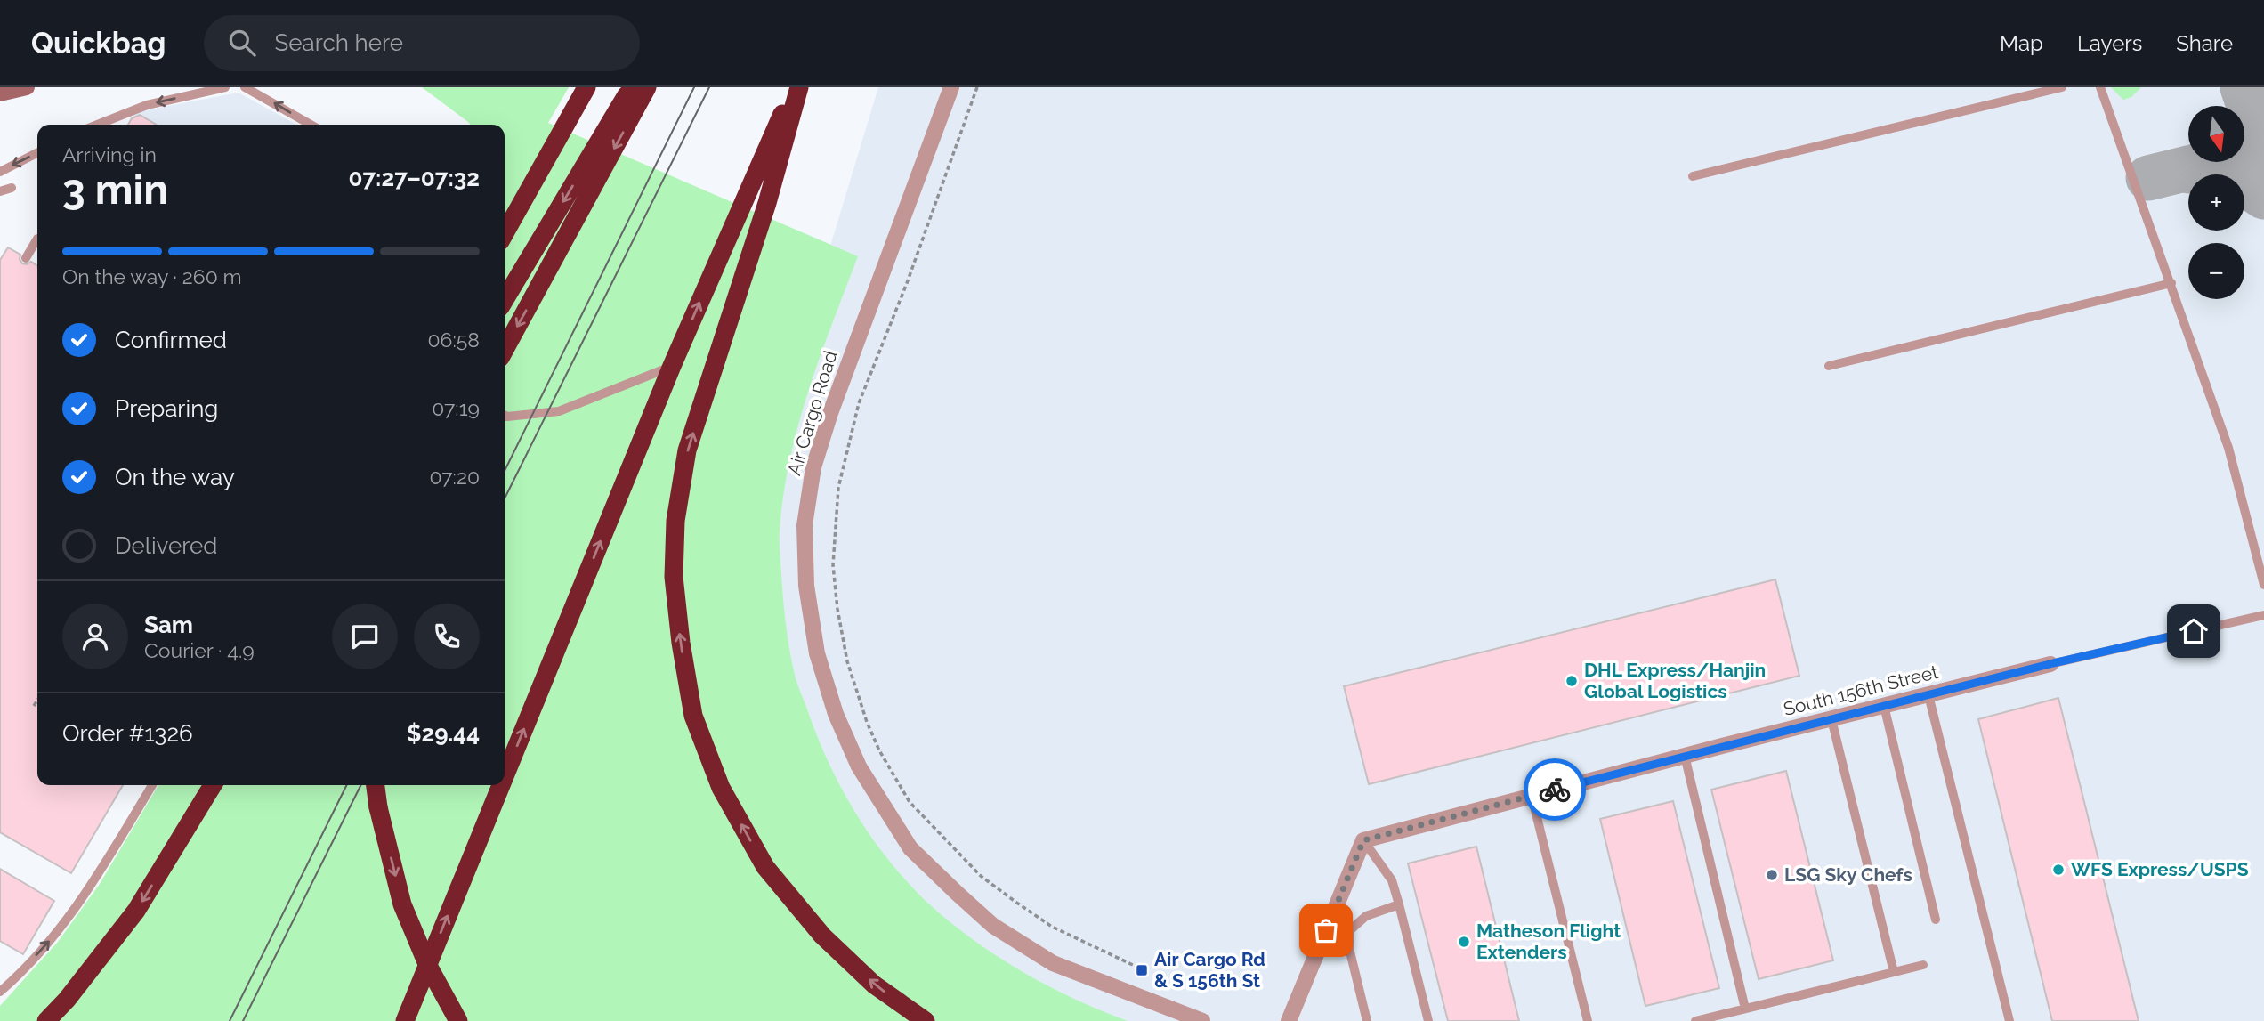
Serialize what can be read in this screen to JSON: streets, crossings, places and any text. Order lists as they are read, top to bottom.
{
  "streets": {
    "street": ["Air Cargo Road", "South 156th Street"]
  },
  "places": {
    "other": [
      "DHL Express/Hanjin Global Logistics",
      "WFS Express/USPS",
      "LSG Sky Chefs",
      "Matheson Flight Extenders"
    ],
    "transit": ["Air Cargo Rd & S 156th St"]
  },
  "north": "bottom",
  "page": {
    "header": "Quickbag",
    "search": "Search here",
    "nav": ["Map", "Layers", "Share"],
    "map_buttons": ["+", "−"],
    "heading": ["3 min", "Arriving in", "07:27–07:32"],
    "panel": [
      "Sam",
      "Courier · 4.9",
      "Order #1326",
      "$29.44"
    ],
    "bar": "On the way · 260 m",
    "list": [
      ["Confirmed", "06:58"],
      ["Preparing", "07:19"],
      ["On the way", "07:20"],
      "Delivered"
    ]
  }
}
